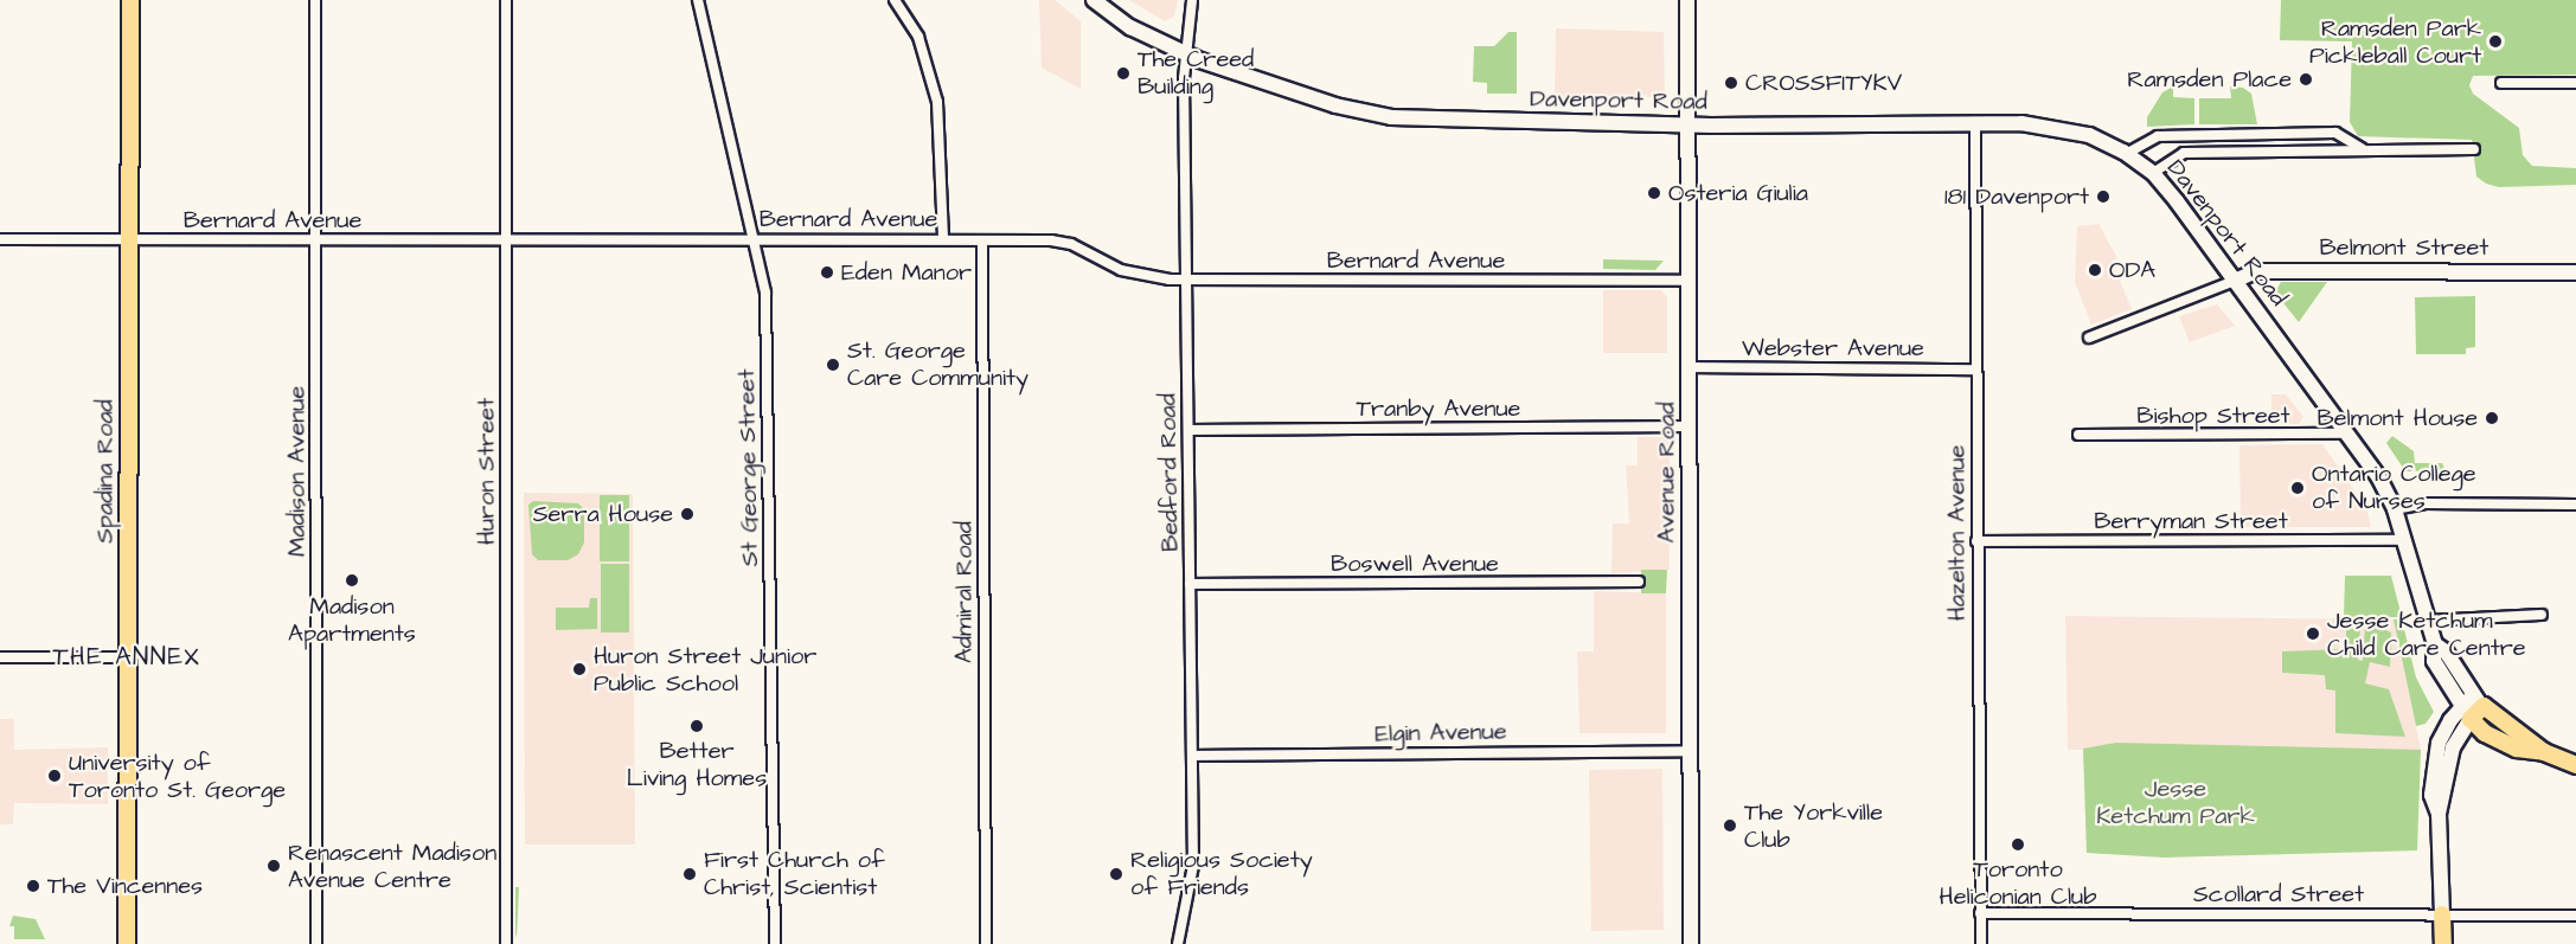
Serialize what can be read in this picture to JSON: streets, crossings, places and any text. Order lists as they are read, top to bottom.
{
  "streets": {
    "main road": [
      "Davenport Road",
      "Belmont Street",
      "Spadina Road",
      "Avenue Road"
    ],
    "street": [
      "Bernard Avenue",
      "Webster Avenue",
      "Tranby Avenue",
      "Bishop Street",
      "St George Street",
      "Madison Avenue",
      "Huron Street",
      "Bedford Road",
      "Berryman Street",
      "Hazelton Avenue",
      "Boswell Avenue",
      "Admiral Road",
      "Elgin Avenue",
      "Scollard Street"
    ]
  },
  "crossings": [
    ["Davenport Road", "Belmont Street"],
    ["Davenport Road", "Bishop Street"],
    ["Davenport Road", "Bedford Road"],
    ["Davenport Road", "Avenue Road"],
    ["Davenport Road", "Berryman Street"],
    ["Davenport Road", "Hazelton Avenue"],
    ["Bernard Avenue", "St George Street"],
    ["Bernard Avenue", "Spadina Road"],
    ["Bernard Avenue", "Madison Avenue"],
    ["Bernard Avenue", "Huron Street"],
    ["Bernard Avenue", "Bedford Road"],
    ["Bernard Avenue", "Avenue Road"],
    ["Bernard Avenue", "Admiral Road"],
    ["Webster Avenue", "Avenue Road"],
    ["Webster Avenue", "Hazelton Avenue"],
    ["Tranby Avenue", "Bedford Road"],
    ["Tranby Avenue", "Avenue Road"],
    ["Bedford Road", "Boswell Avenue"],
    ["Bedford Road", "Elgin Avenue"],
    ["Avenue Road", "Elgin Avenue"],
    ["Berryman Street", "Hazelton Avenue"],
    ["Hazelton Avenue", "Scollard Street"]
  ],
  "districts": ["THE ANNEX"],
  "parks": ["Jesse Ketchum Park"],
  "places": [
    "Ramsden Park Pickleball Court",
    "The Creed Building",
    "Ramsden Place",
    "CROSSFITYKV",
    "Osteria Giulia",
    "181 Davenport",
    "ODA",
    "Eden Manor",
    "St. George Care Community",
    "Belmont House",
    "Ontario College of Nurses",
    "Serra House",
    "Madison Apartments",
    "Jesse Ketchum Child Care Centre",
    "Huron Street Junior Public School",
    "Better Living Homes",
    "University of Toronto St. George",
    "The Yorkville Club",
    "Toronto Heliconian Club",
    "Renascent Madison Avenue Centre",
    "First Church of Christ, Scientist",
    "Religious Society of Friends",
    "The Vincennes"
  ]
}
